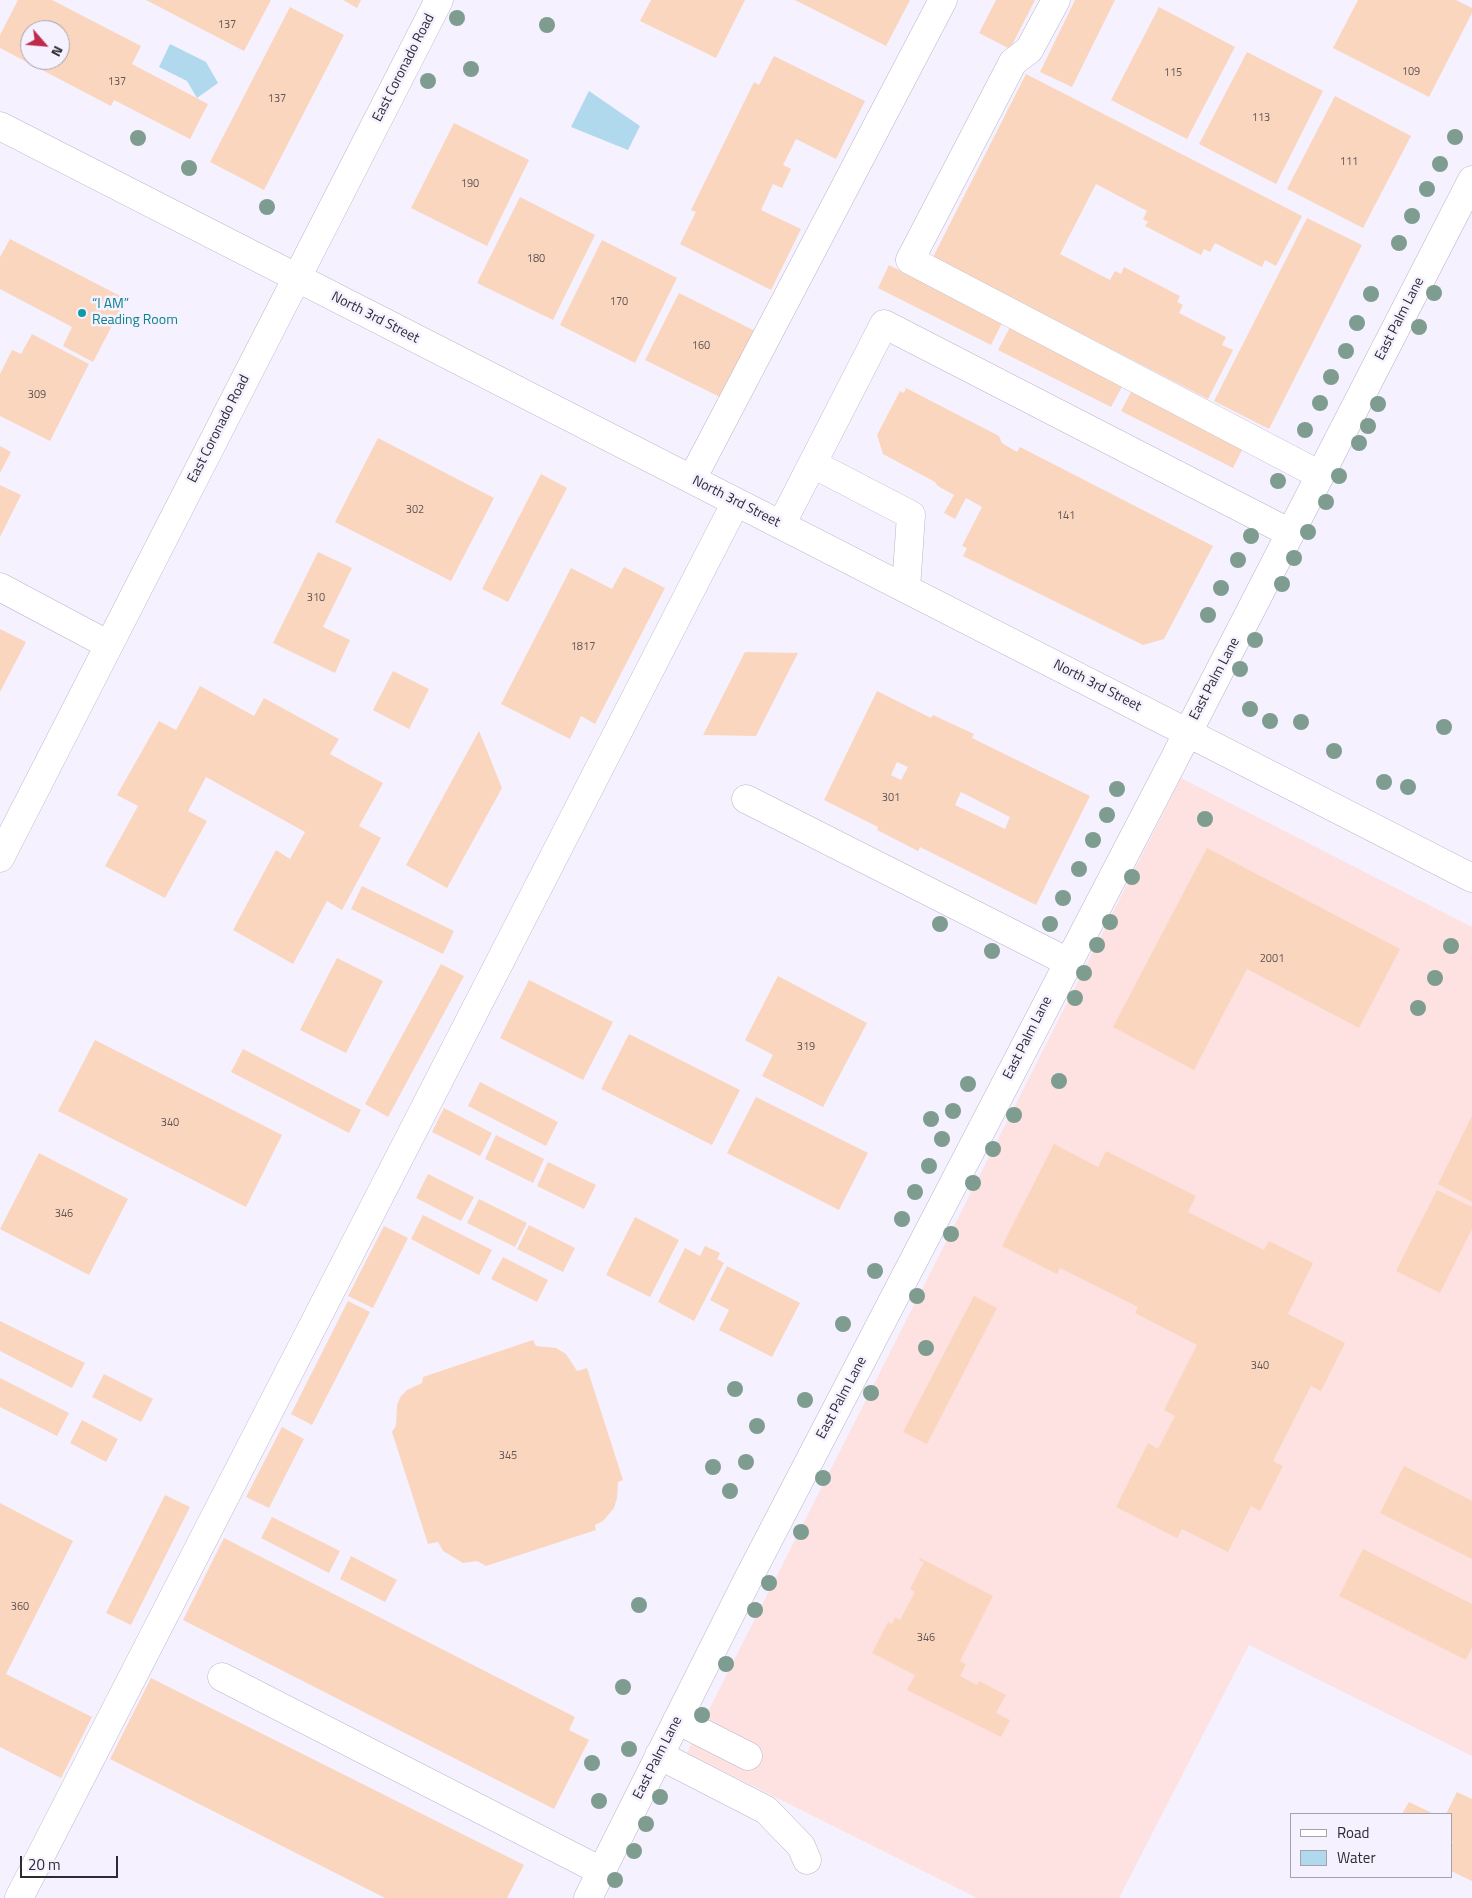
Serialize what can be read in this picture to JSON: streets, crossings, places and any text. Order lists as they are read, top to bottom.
{
  "streets": {
    "street": ["East Coronado Road", "North 3rd Street", "East Palm Lane"]
  },
  "crossings": [
    ["East Coronado Road", "North 3rd Street"],
    ["North 3rd Street", "East Palm Lane"]
  ],
  "places": ["“I AM” Reading Room"],
  "house_numbers": [
    "137",
    "109",
    "115",
    "137",
    "137",
    "113",
    "111",
    "190",
    "180",
    "170",
    "160",
    "309",
    "302",
    "141",
    "310",
    "1817",
    "301",
    "2001",
    "319",
    "340",
    "346",
    "340",
    "345",
    "360",
    "346"
  ],
  "legend": ["Road", "Water"],
  "scale_bar": "20 m",
  "north": "bottom right"
}
